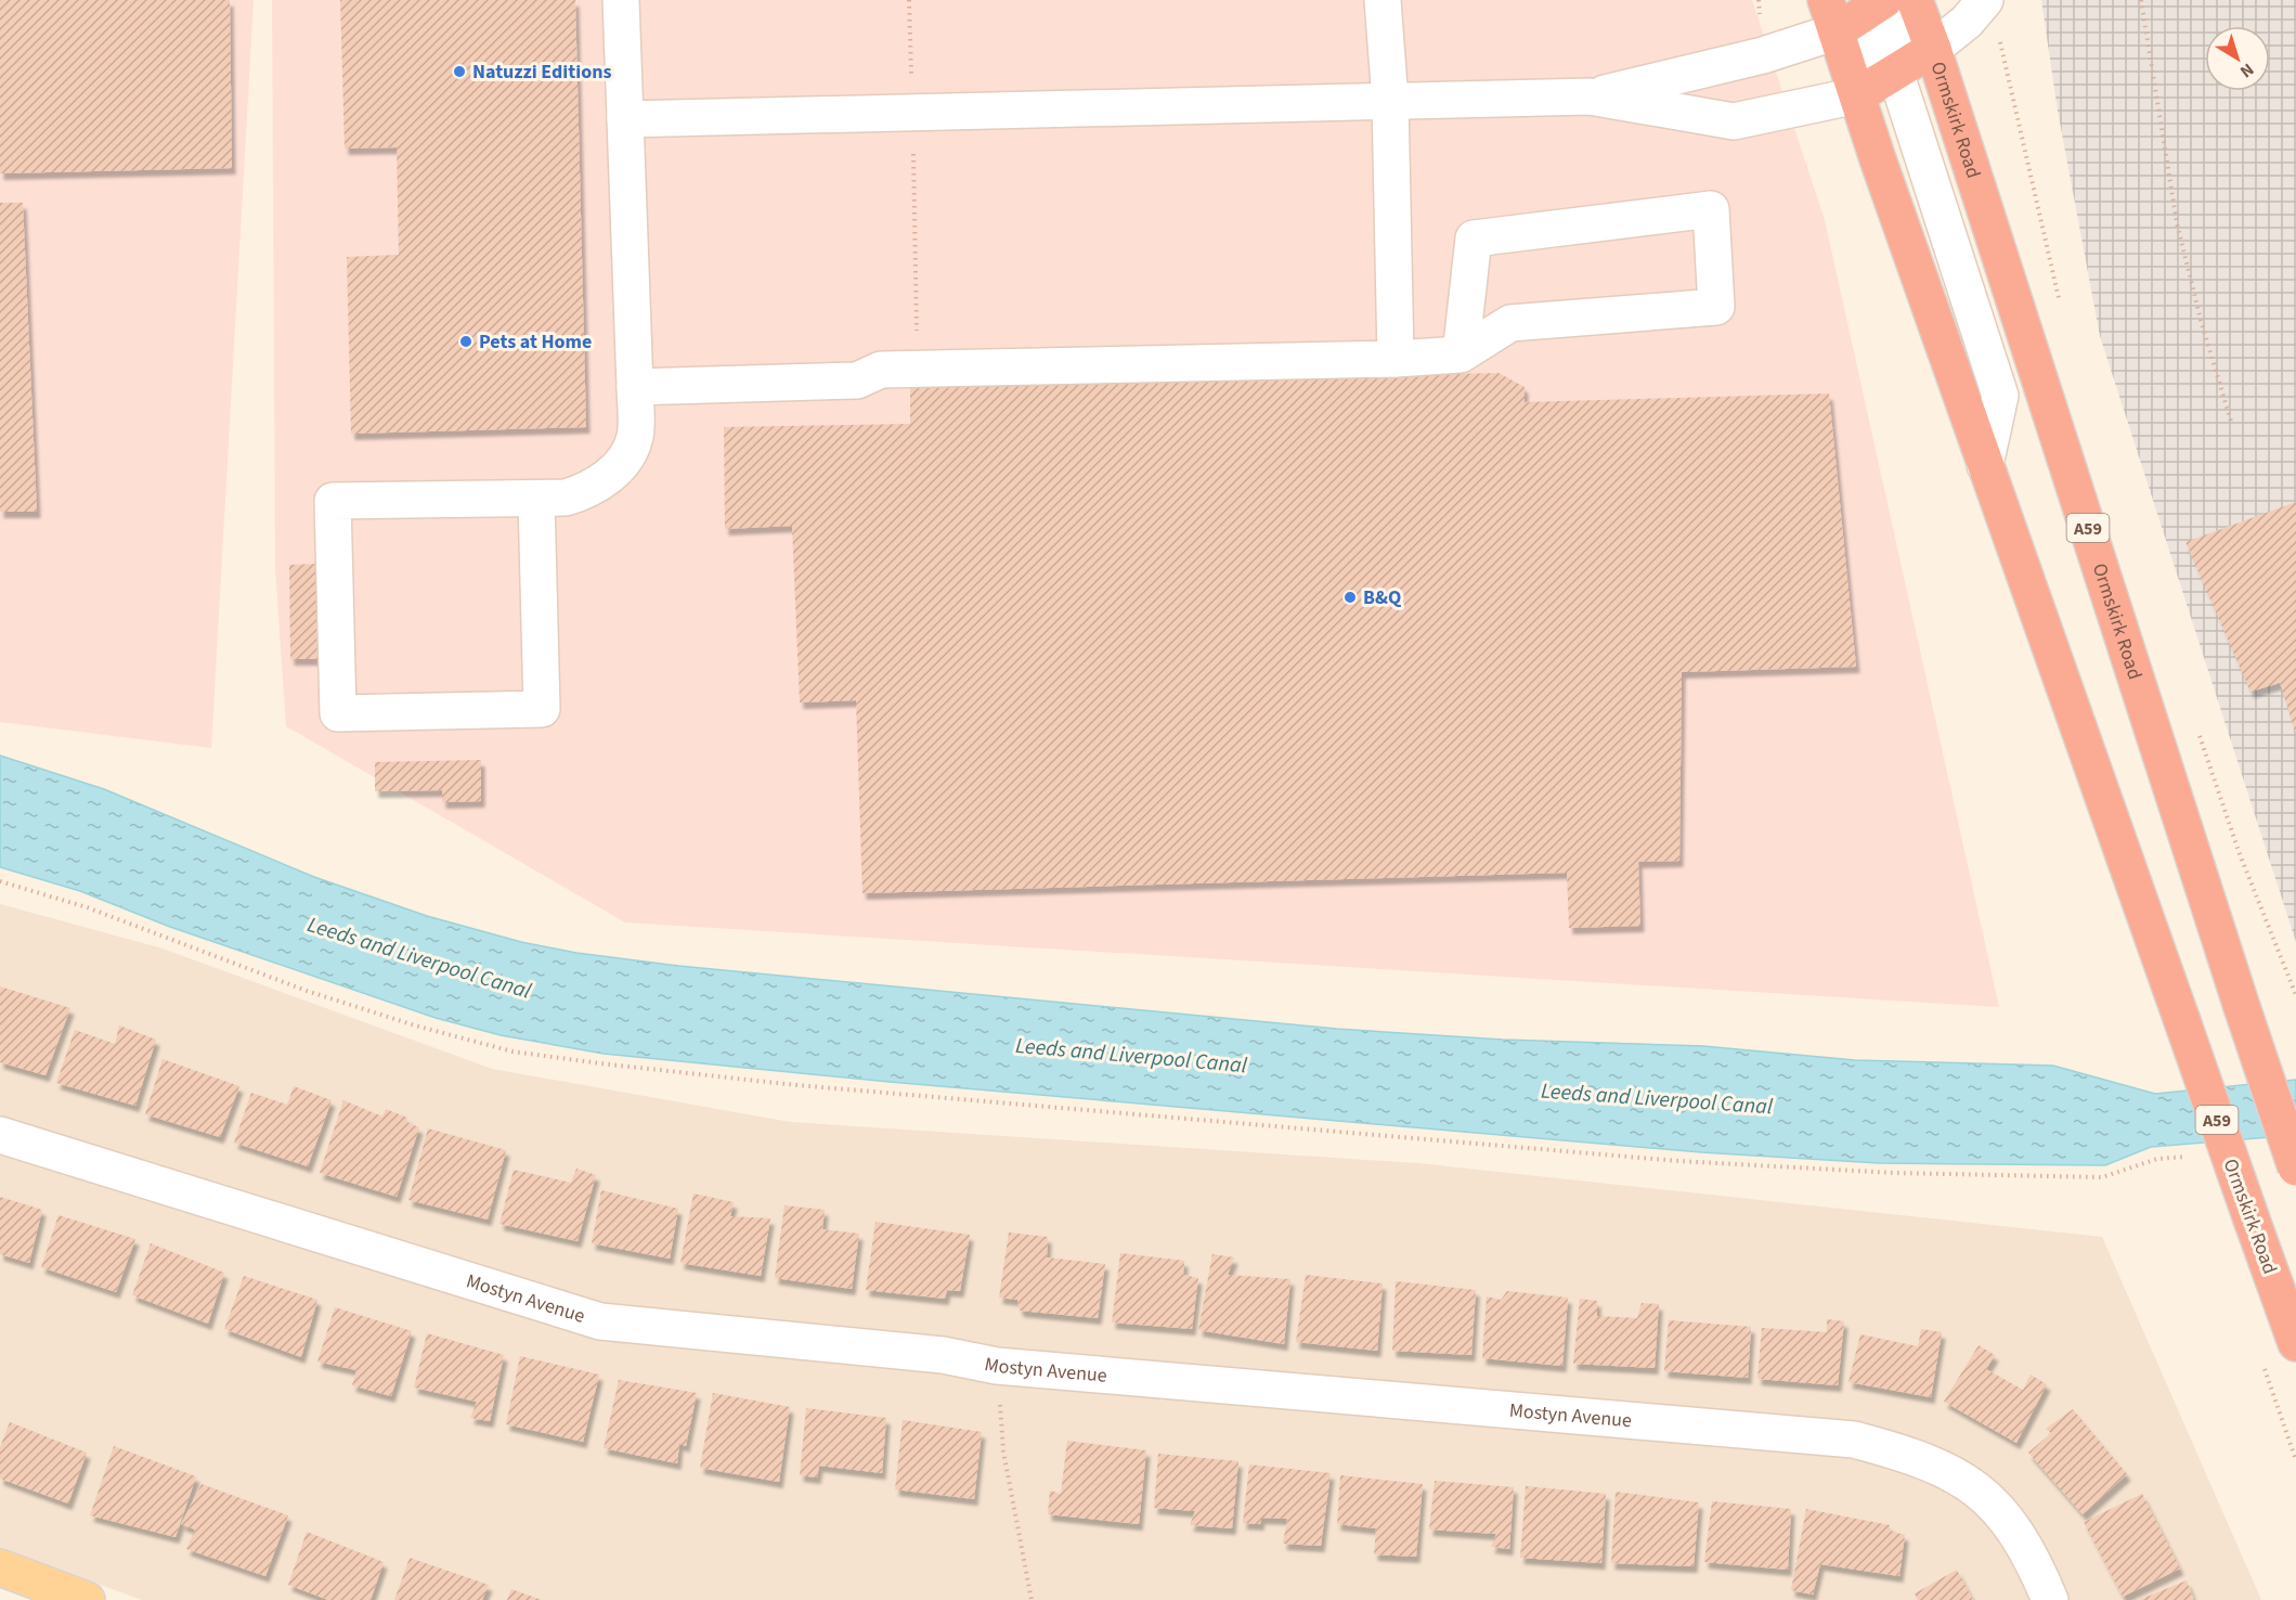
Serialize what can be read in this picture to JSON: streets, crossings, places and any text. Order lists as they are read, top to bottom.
{
  "streets": {
    "highway": ["Ormskirk Road", "A59"],
    "street": ["Mostyn Avenue"]
  },
  "water": ["Leeds and Liverpool Canal"],
  "places": ["Natuzzi Editions", "Pets at Home", "B&Q"],
  "north": "bottom right"
}
